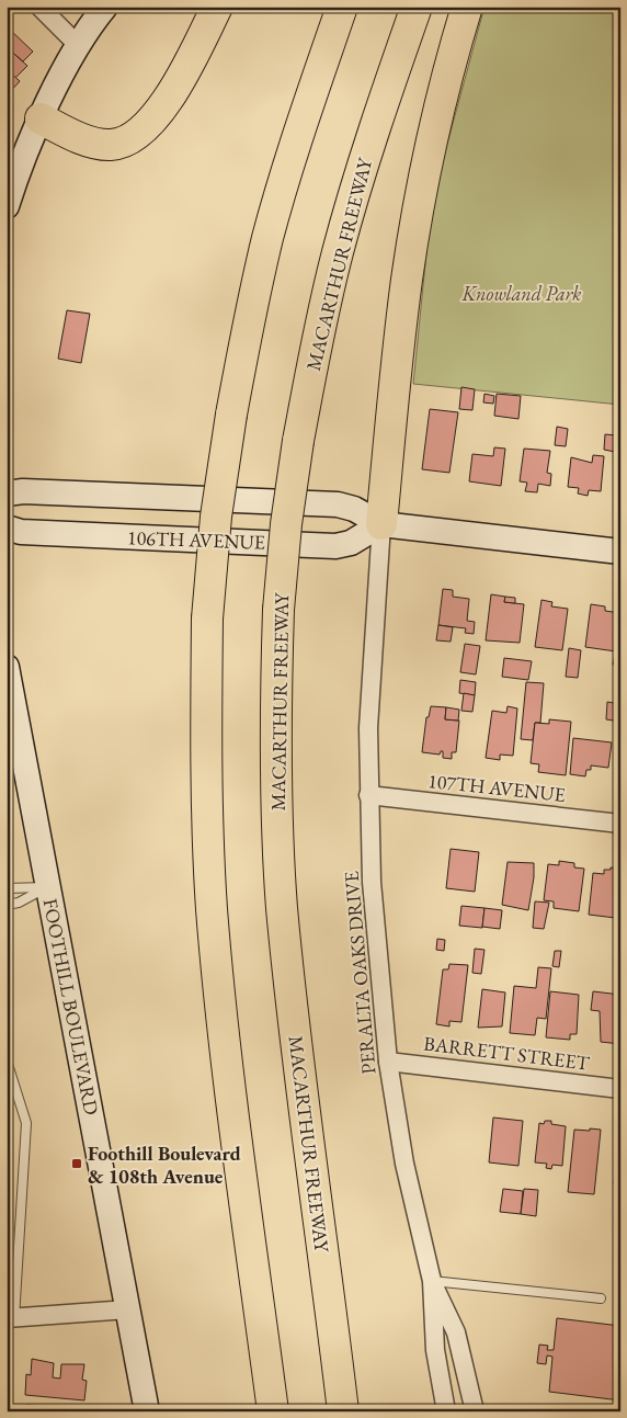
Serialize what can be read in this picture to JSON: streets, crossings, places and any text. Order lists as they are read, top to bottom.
{
  "streets": {
    "highway": ["MACARTHUR FREEWAY"],
    "street": [
      "106TH AVENUE",
      "107TH AVENUE",
      "PERALTA OAKS DRIVE",
      "FOOTHILL BOULEVARD",
      "BARRETT STREET"
    ]
  },
  "crossings": [
    ["106TH AVENUE", "PERALTA OAKS DRIVE"],
    ["107TH AVENUE", "PERALTA OAKS DRIVE"],
    ["PERALTA OAKS DRIVE", "BARRETT STREET"]
  ],
  "parks": ["Knowland Park"],
  "places": {
    "transit": ["Foothill Boulevard & 108th Avenue"]
  }
}
